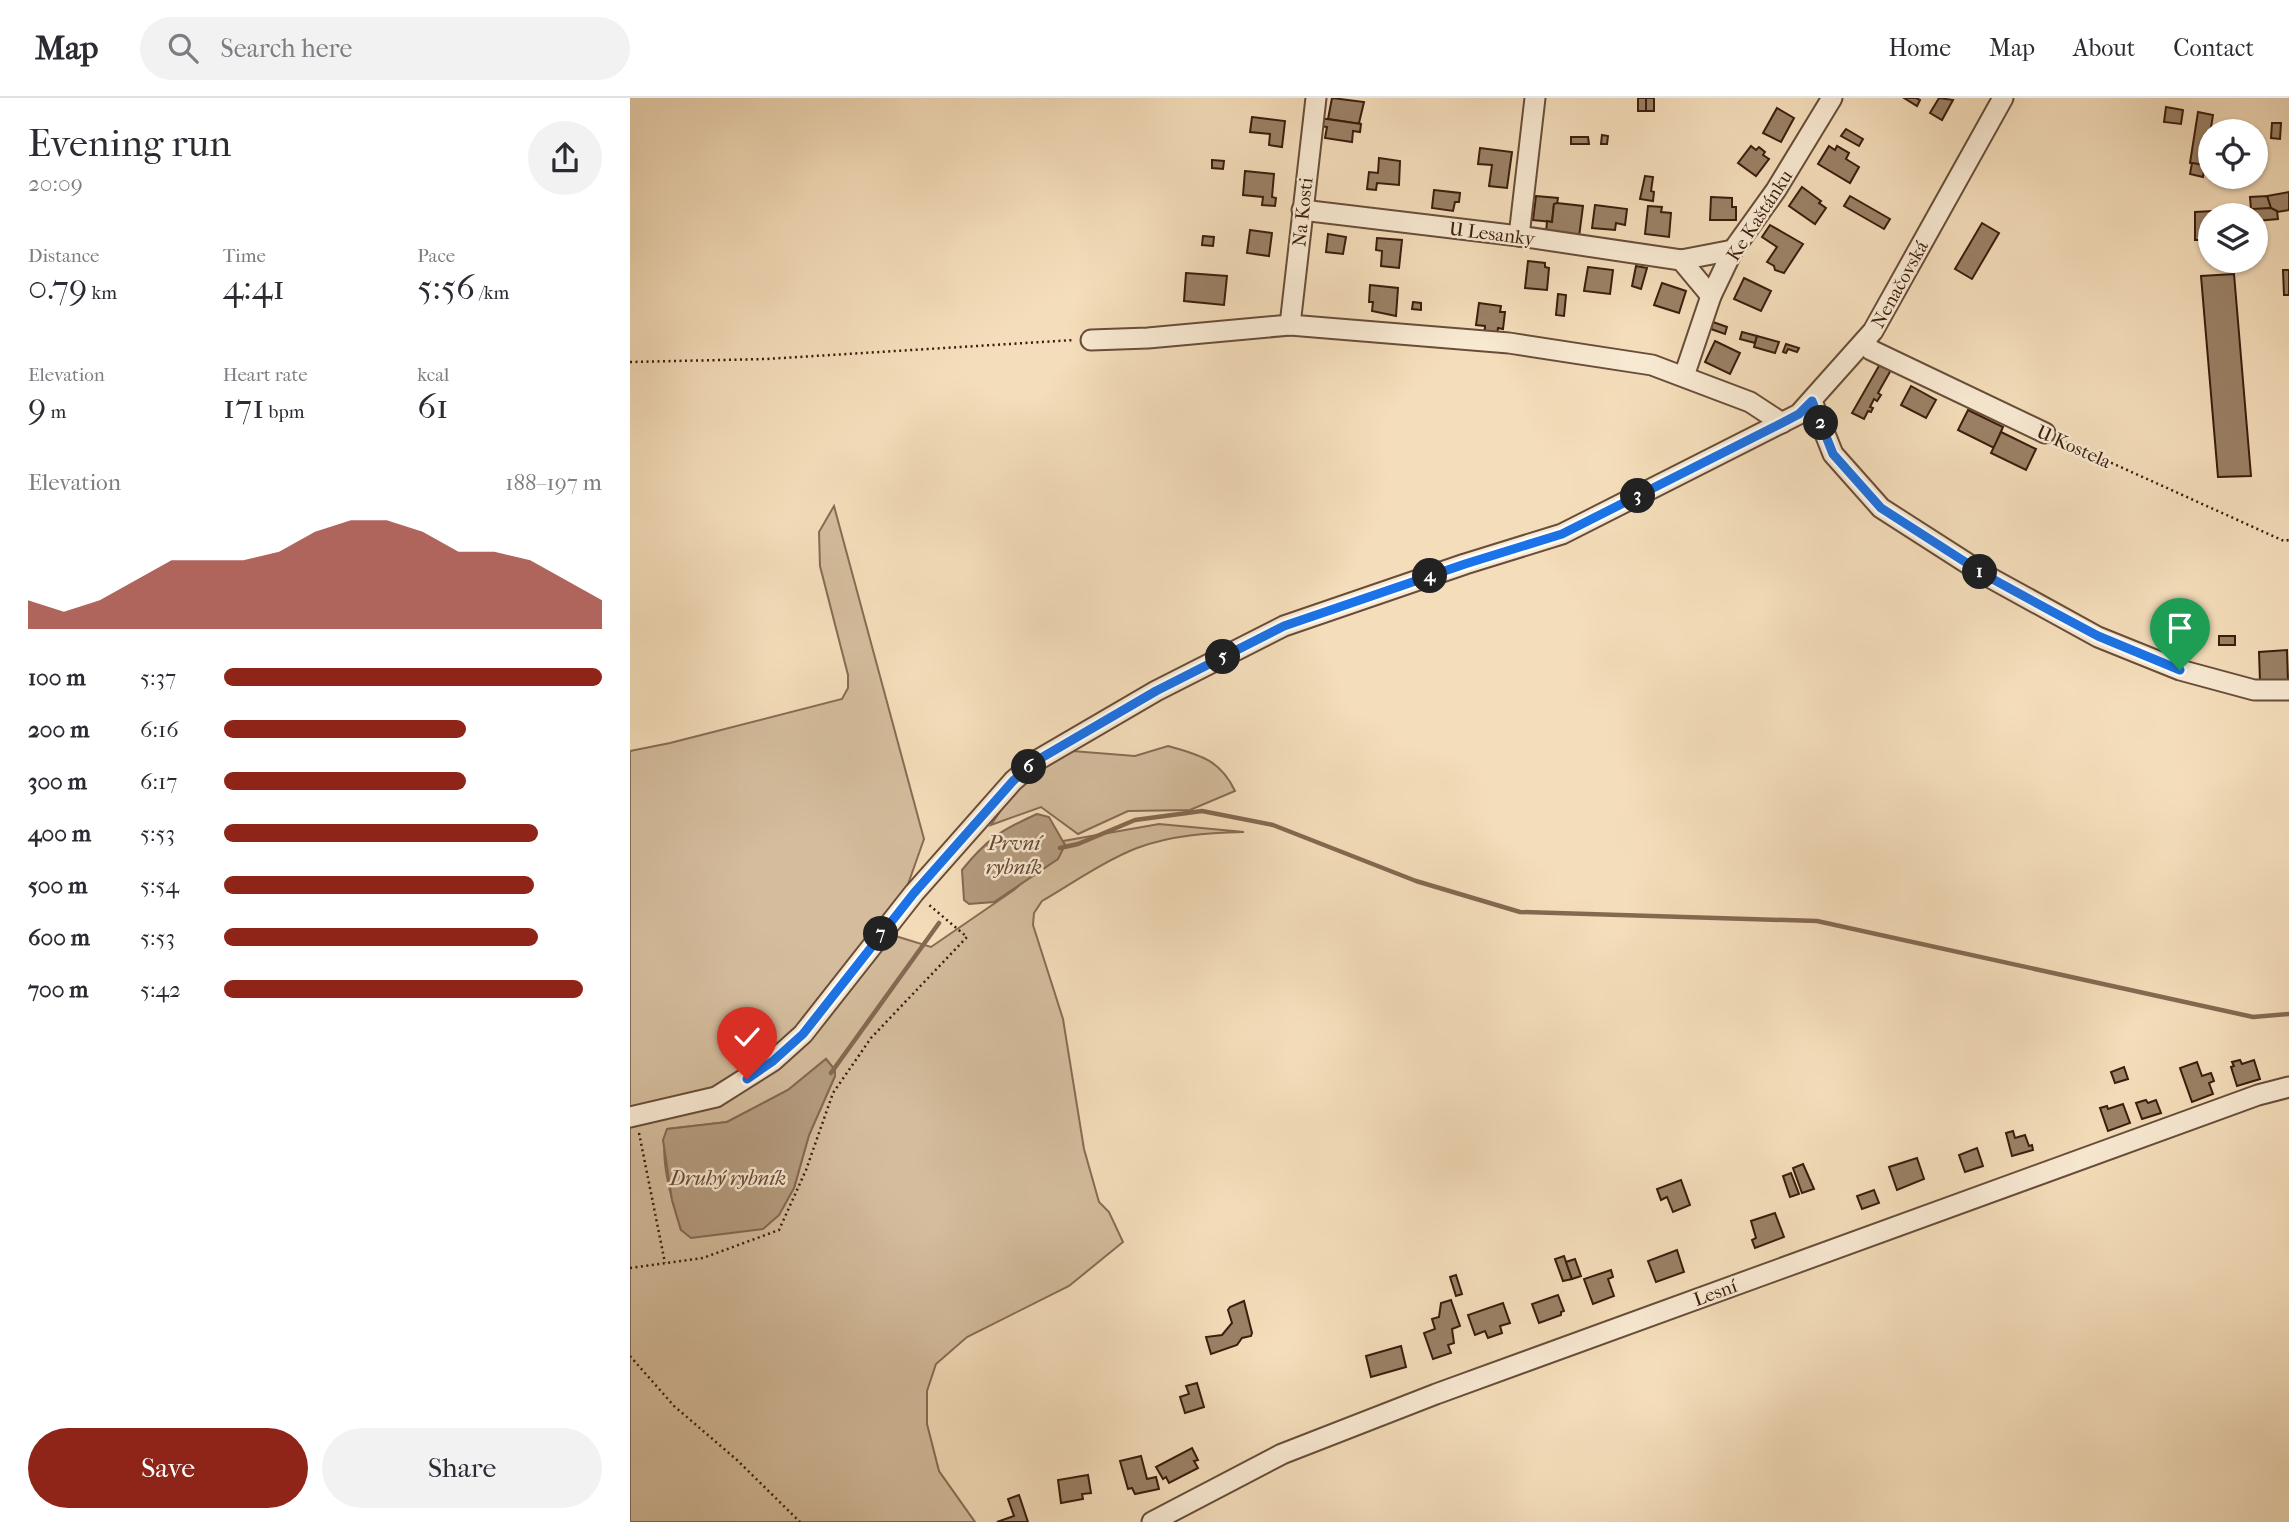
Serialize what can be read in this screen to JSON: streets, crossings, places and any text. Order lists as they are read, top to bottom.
{
  "streets": {
    "street": [
      "Na Kosti",
      "Ke Kaštánku",
      "U Lesanky",
      "Nenačovská",
      "U Kostela",
      "Lesní"
    ]
  },
  "crossings": [
    ["Na Kosti", "U Lesanky"],
    ["Ke Kaštánku", "U Lesanky"],
    ["Nenačovská", "U Kostela"]
  ],
  "water": ["První rybník", "Druhý rybník"],
  "page": {
    "header": "Map",
    "search": "Search here",
    "nav": [
      "Home",
      "Map",
      "About",
      "Contact"
    ],
    "heading": ["Evening run", "20:09"],
    "stats": [
      ["Distance", "0.79 km"],
      ["Time", "4:41"],
      ["Pace", "5:56 /km"],
      ["Elevation", "9 m"],
      ["Heart rate", "171 bpm"],
      ["kcal", "61"]
    ],
    "pins": [
      "2",
      "3",
      "1",
      "4",
      "5",
      "6",
      "7"
    ],
    "chart": ["Elevation", "188–197 m"],
    "list": [
      {
        "name": "100 m",
        "note": "5:37"
      },
      {
        "name": "200 m",
        "note": "6:16"
      },
      {
        "name": "300 m",
        "note": "6:17"
      },
      {
        "name": "400 m",
        "note": "5:53"
      },
      {
        "name": "500 m",
        "note": "5:54"
      },
      {
        "name": "600 m",
        "note": "5:53"
      },
      {
        "name": "700 m",
        "note": "5:42"
      }
    ],
    "buttons": ["Save", "Share"]
  }
}
